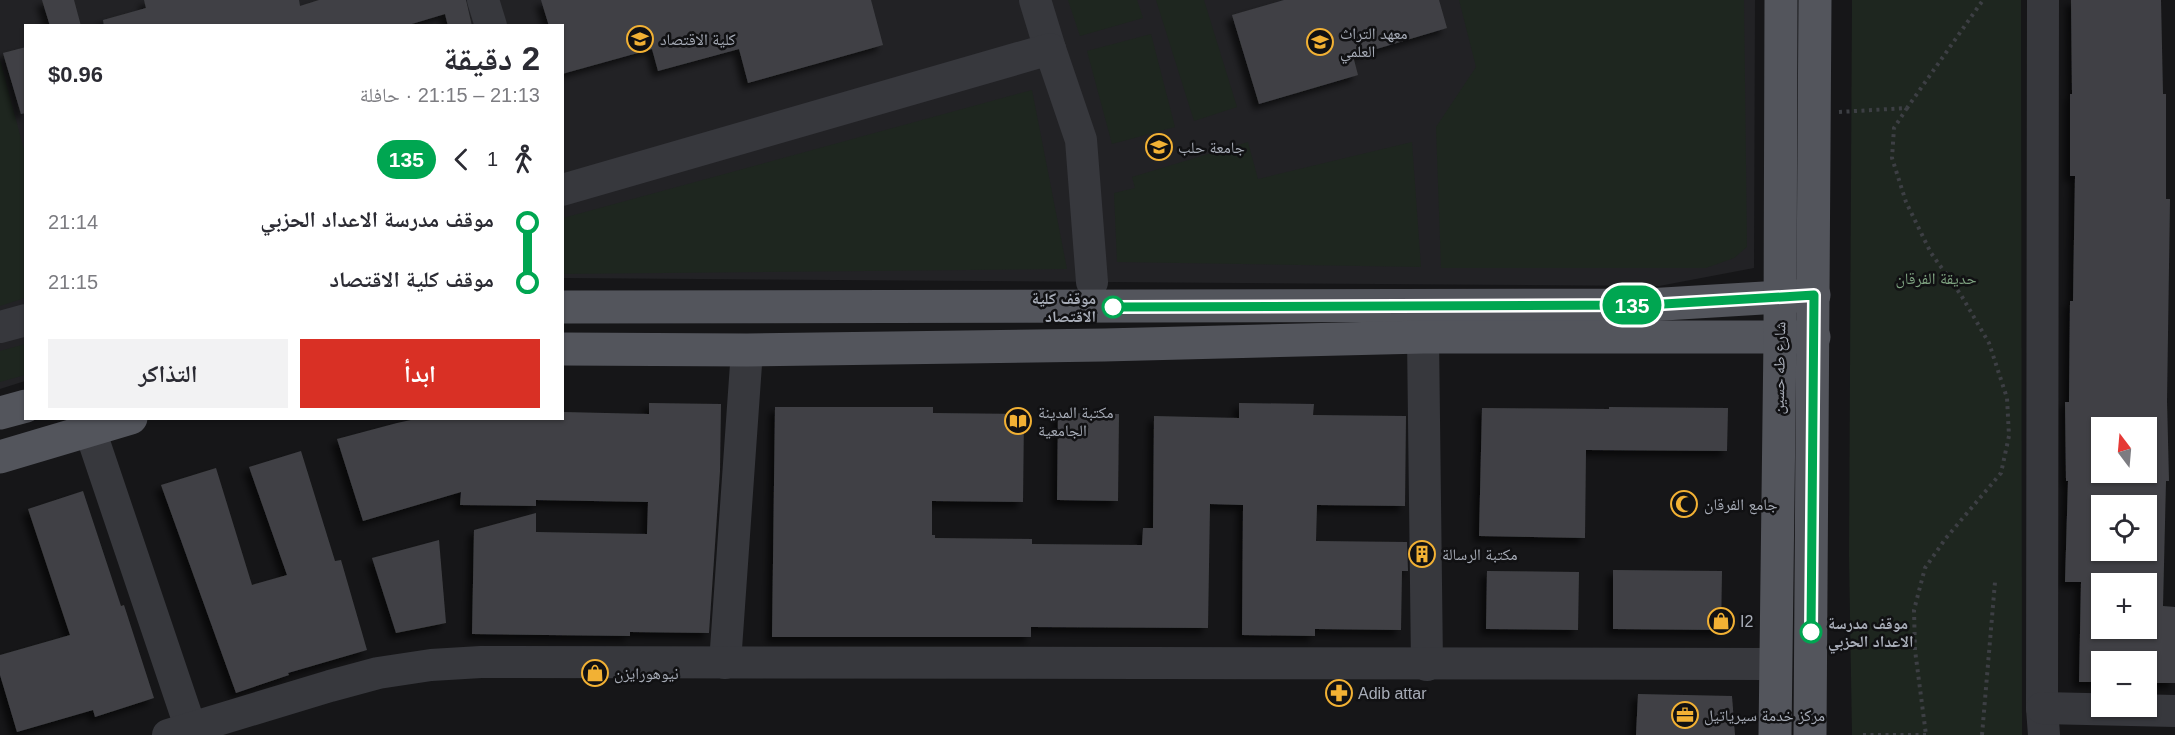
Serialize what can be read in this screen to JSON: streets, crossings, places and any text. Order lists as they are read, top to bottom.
{
  "streets": {
    "main road": ["شارع طه حسين"]
  },
  "parks": ["حديقة الفرقان"],
  "places": {
    "school or university": ["كلية الاقتصاد", "معهد التراث العلمي", "جامعة حلب"],
    "other": ["موقف كلية الاقتصاد", "موقف مدرسة الاعداد الحزبي"],
    "library": ["مكتبة المدينة الجامعية"],
    "mosque": ["جامع الفرقان"],
    "building": ["مكتبة الرسالة"],
    "shop": ["I2", "نيوهورايزن"],
    "pharmacy": ["Adib attar"],
    "office": ["مركز خدمة سيرياتيل"]
  },
  "lines": ["bus line 135"],
  "north": "top",
  "page": {
    "on_map": "135",
    "heading": ["2 دقيقة", "21:13 – 21:15 · حافلة", "$0.96"],
    "legs": ["1", "135"],
    "list": [
      {
        "name": "موقف مدرسة الاعداد الحزبي",
        "value": "21:14"
      },
      {
        "name": "موقف كلية الاقتصاد",
        "value": "21:15"
      }
    ],
    "buttons": ["ابدأ", "التذاكر"],
    "map_buttons": ["+", "−"]
  }
}
